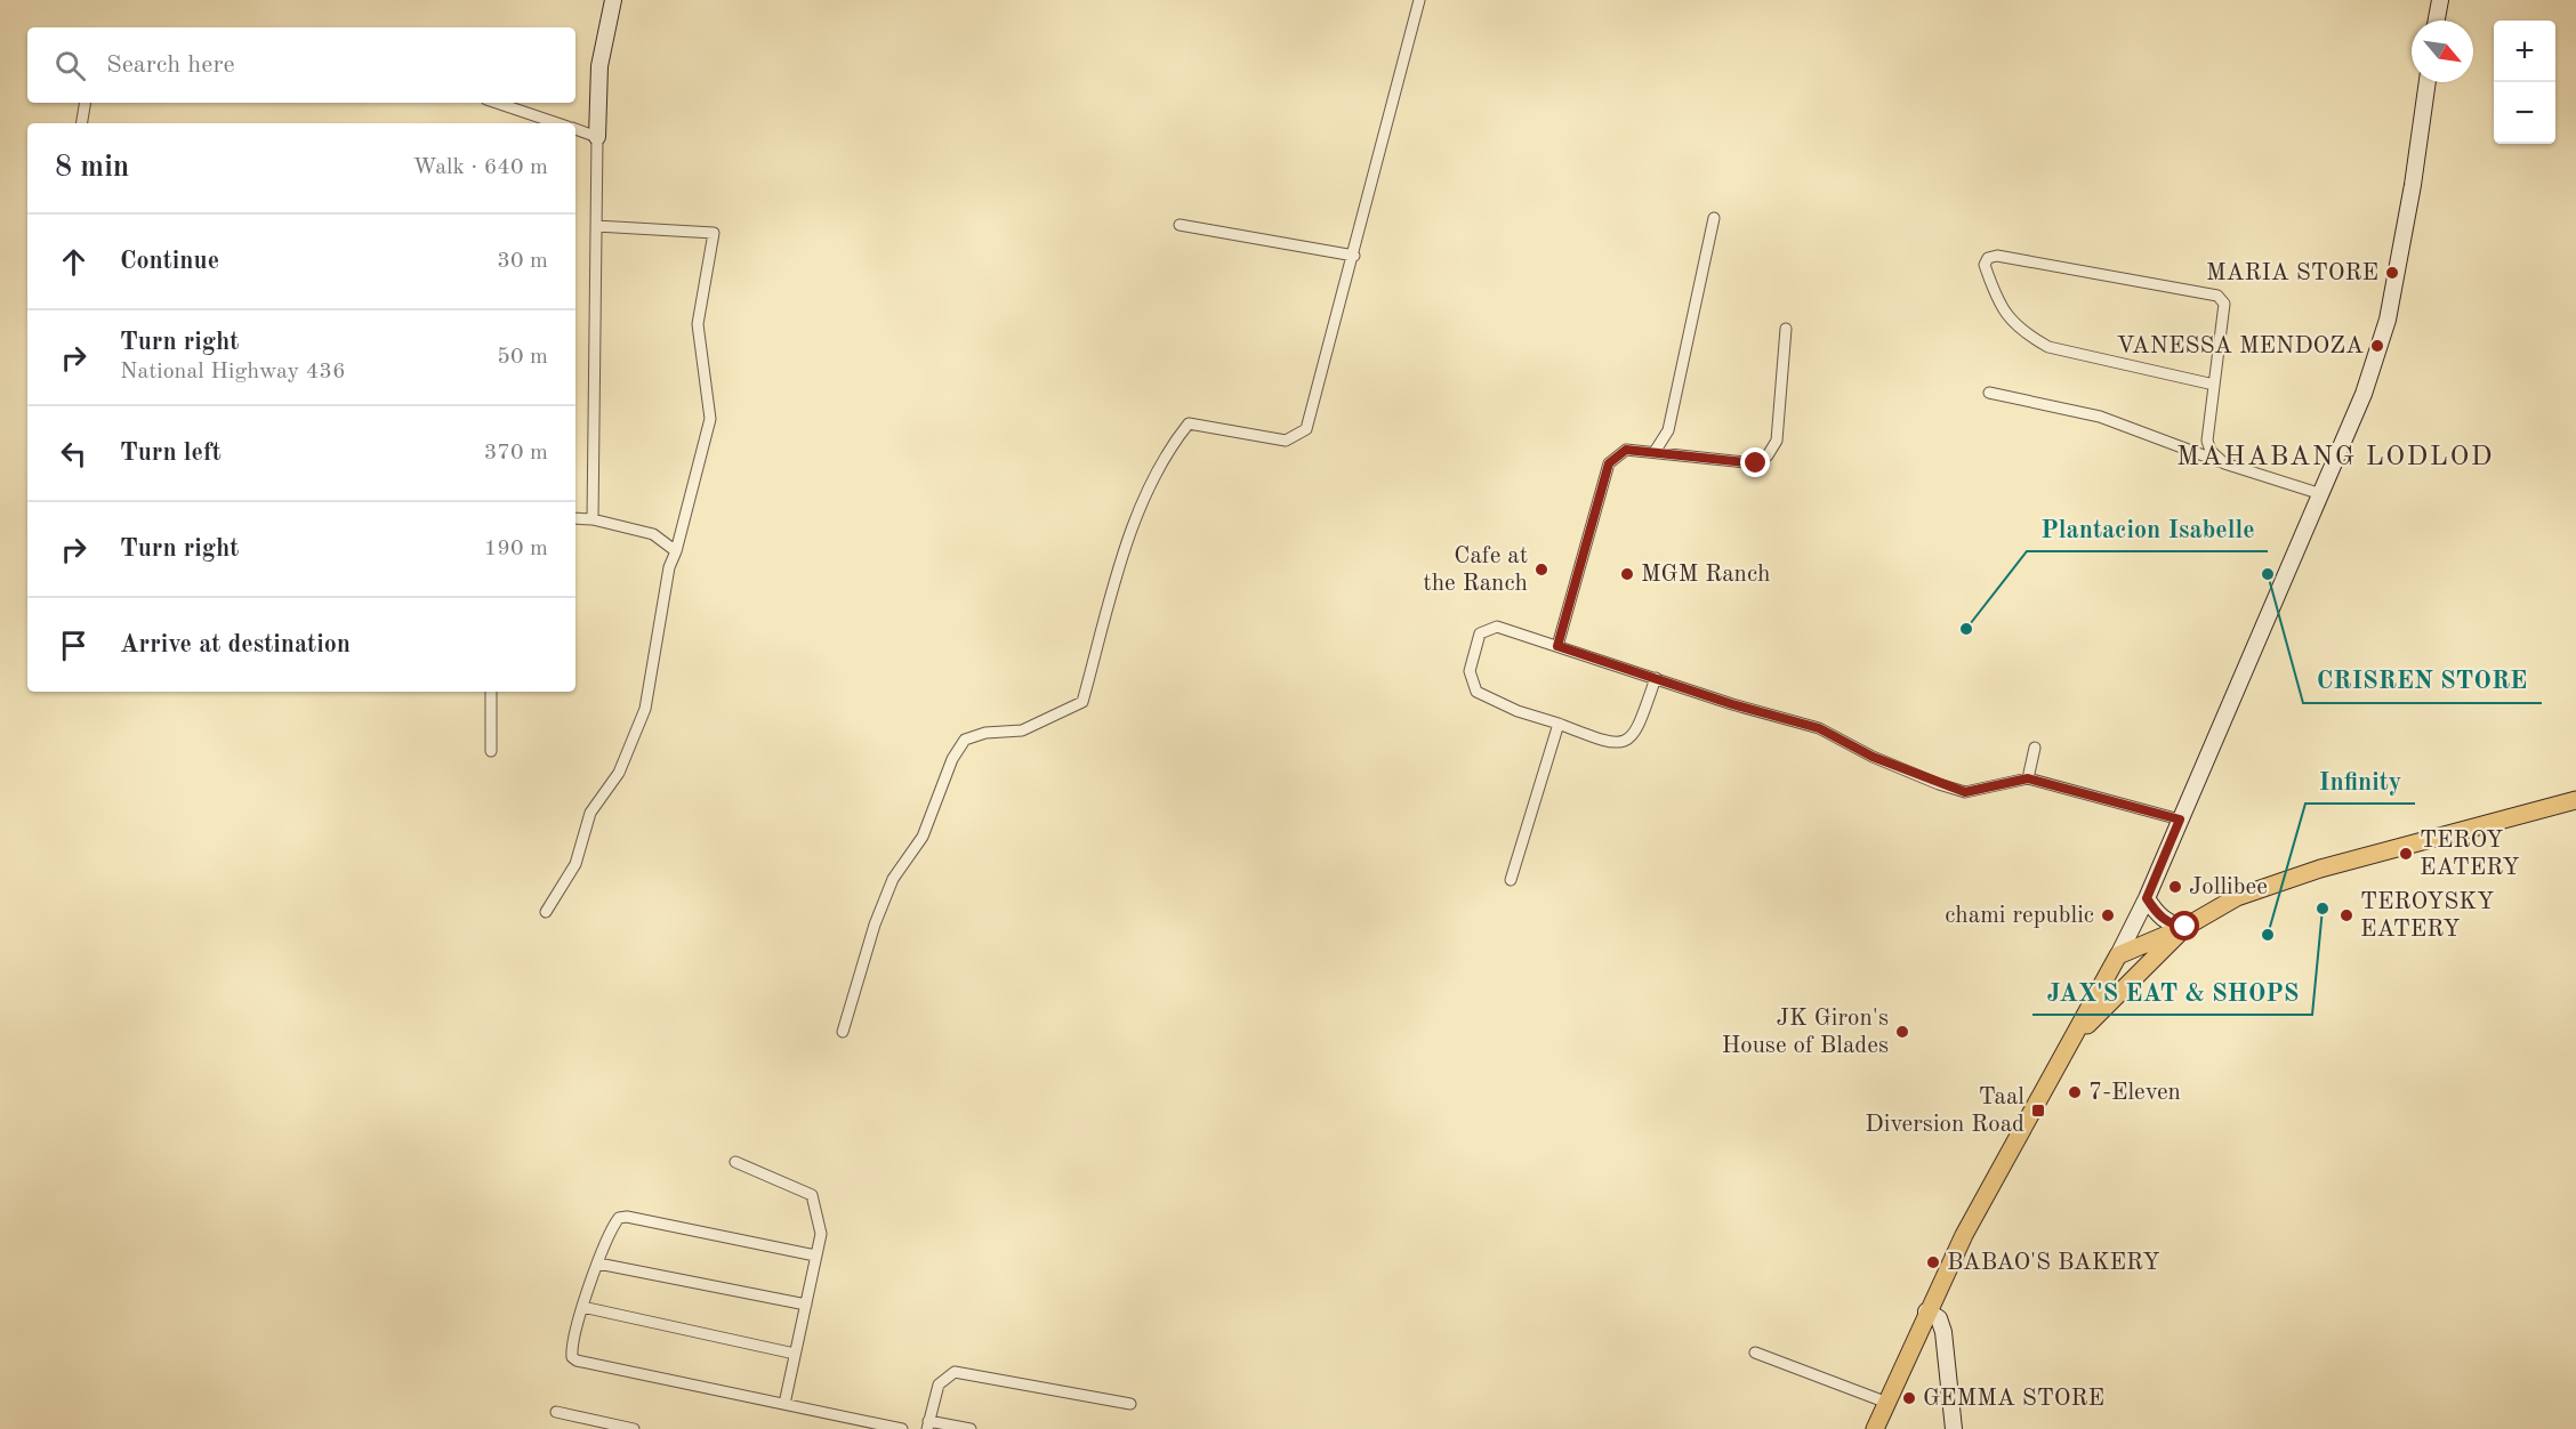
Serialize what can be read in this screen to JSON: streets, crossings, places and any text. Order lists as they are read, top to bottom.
{
  "districts": ["MAHABANG LODLOD"],
  "places": {
    "other": [
      "MARIA STORE",
      "VANESSA MENDOZA",
      "Cafe at the Ranch",
      "MGM Ranch",
      "CRISREN STORE",
      "Plantacion Isabelle",
      "TEROY EATERY",
      "Jollibee",
      "JAX'S EAT & SHOPS",
      "chami republic",
      "TEROYSKY EATERY",
      "Infinity",
      "JK Giron's House of Blades",
      "7-Eleven",
      "BABAO'S BAKERY",
      "GEMMA STORE"
    ],
    "transit": ["Taal Diversion Road"]
  },
  "north": "bottom right",
  "page": {
    "map_buttons": ["+", "−"],
    "search": "Search here",
    "heading": ["8 min", "Walk · 640 m"],
    "list": [
      ["Continue", "30 m"],
      ["Turn right", "National Highway 436", "50 m"],
      ["Turn left", "370 m"],
      ["Turn right", "190 m"],
      "Arrive at destination"
    ]
  }
}
